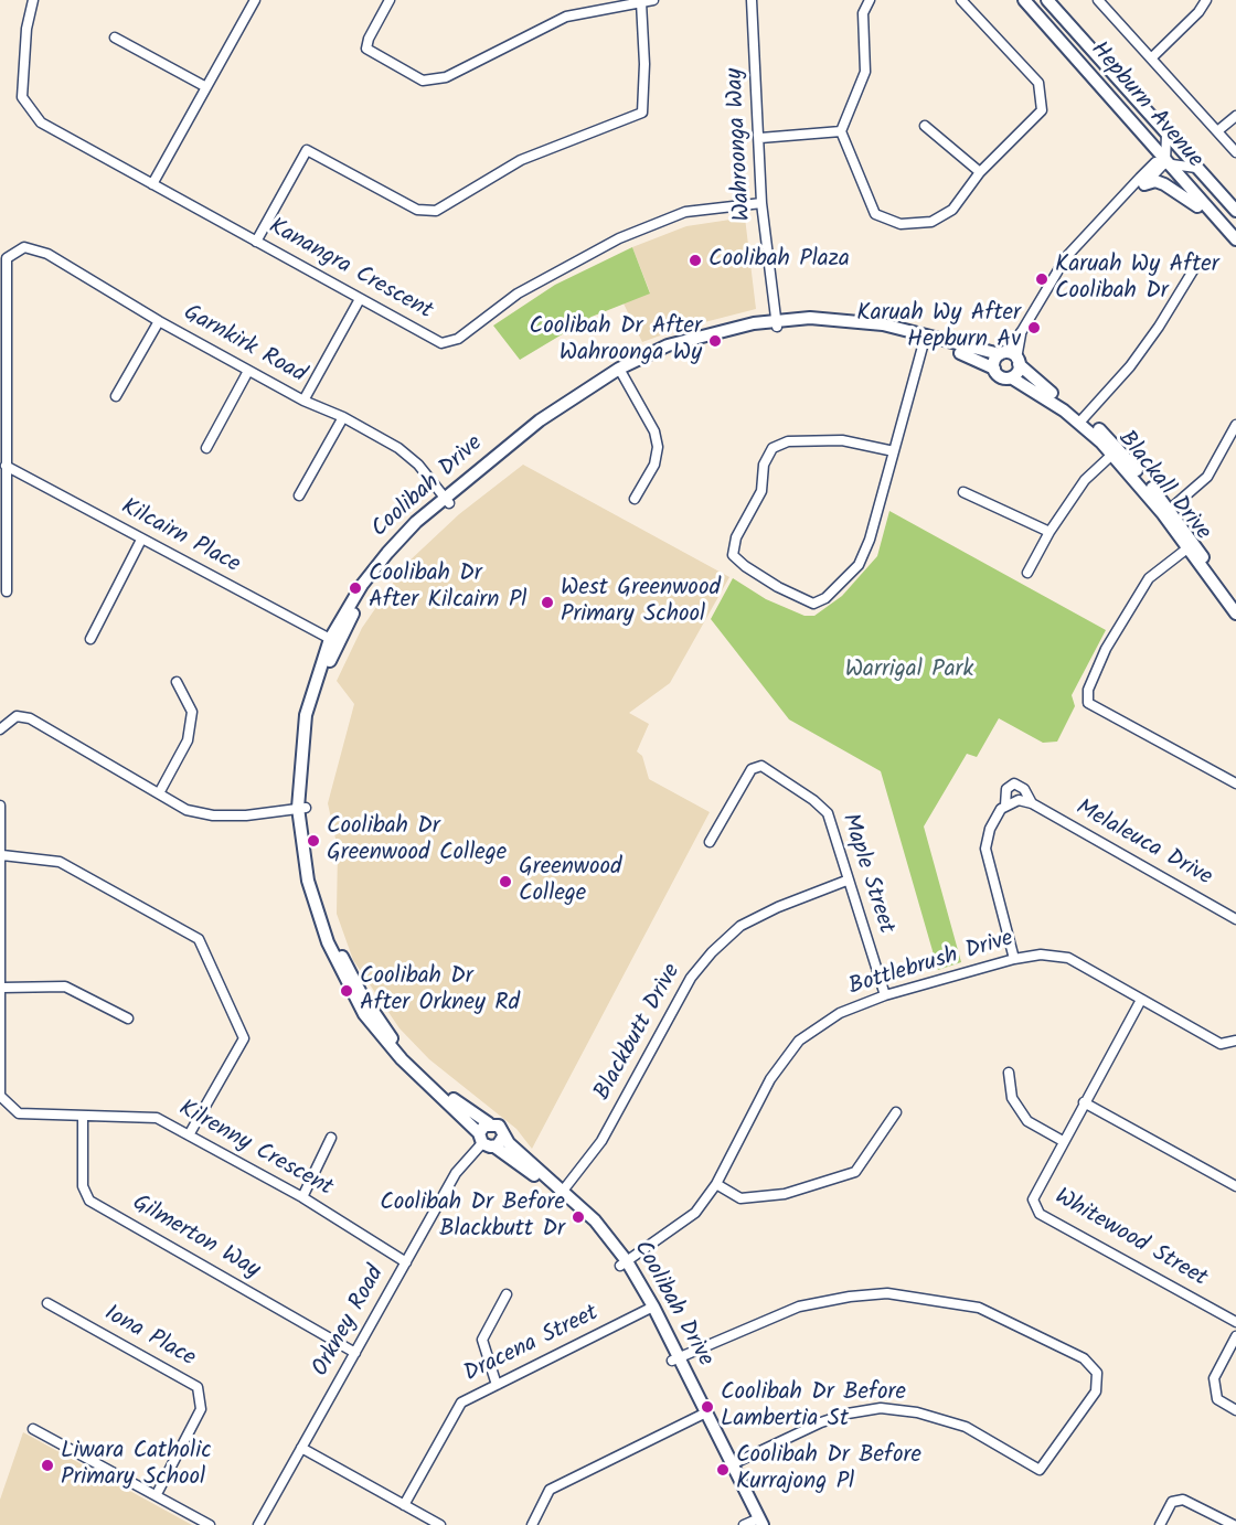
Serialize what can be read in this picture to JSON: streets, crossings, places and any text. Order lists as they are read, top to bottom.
{
  "streets": {
    "main road": ["Hepburn Avenue", "Blackall Drive", "Coolibah Drive"],
    "street": [
      "Wahroonga Way",
      "Kanangra Crescent",
      "Garnkirk Road",
      "Kilcairn Place",
      "Melaleuca Drive",
      "Maple Street",
      "Bottlebrush Drive",
      "Blackbutt Drive",
      "Kilrenny Crescent",
      "Gilmerton Way",
      "Whitewood Street",
      "Orkney Road",
      "Iona Place",
      "Dracena Street"
    ]
  },
  "crossings": [
    ["Wahroonga Way", "Kanangra Crescent"],
    ["Wahroonga Way", "Coolibah Drive"],
    ["Garnkirk Road", "Coolibah Drive"],
    ["Garnkirk Road", "Kilcairn Place"],
    ["Blackall Drive", "Coolibah Drive"],
    ["Coolibah Drive", "Kilcairn Place"],
    ["Coolibah Drive", "Bottlebrush Drive"],
    ["Coolibah Drive", "Blackbutt Drive"],
    ["Coolibah Drive", "Orkney Road"],
    ["Coolibah Drive", "Dracena Street"],
    ["Melaleuca Drive", "Bottlebrush Drive"],
    ["Maple Street", "Bottlebrush Drive"],
    ["Maple Street", "Blackbutt Drive"],
    ["Bottlebrush Drive", "Whitewood Street"],
    ["Kilrenny Crescent", "Gilmerton Way"],
    ["Kilrenny Crescent", "Orkney Road"],
    ["Gilmerton Way", "Orkney Road"]
  ],
  "parks": ["Warrigal Park"],
  "places": [
    "Coolibah Plaza",
    "Karuah Wy After Coolibah Dr",
    "Karuah Wy After Hepburn Av",
    "Coolibah Dr After Wahroonga Wy",
    "Coolibah Dr After Kilcairn Pl",
    "West Greenwood Primary School",
    "Coolibah Dr Greenwood College",
    "Greenwood College",
    "Coolibah Dr After Orkney Rd",
    "Coolibah Dr Before Blackbutt Dr",
    "Coolibah Dr Before Lambertia St",
    "Liwara Catholic Primary School",
    "Coolibah Dr Before Kurrajong Pl"
  ]
}
